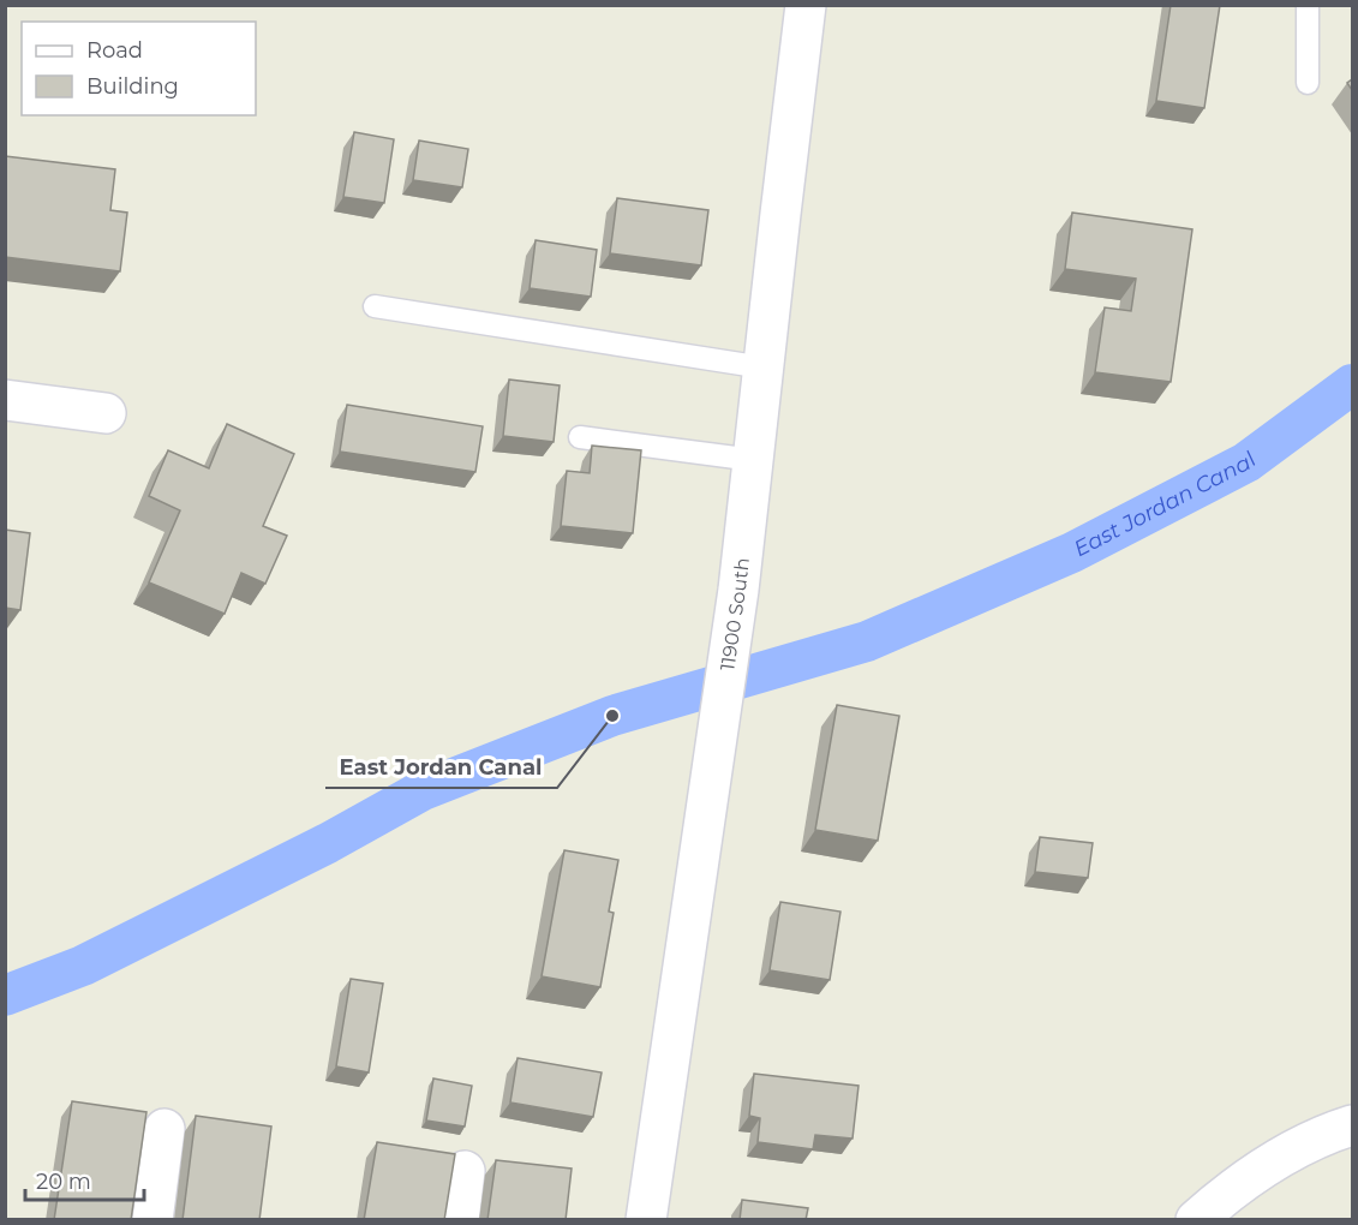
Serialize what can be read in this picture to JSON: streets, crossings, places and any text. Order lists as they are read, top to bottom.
{
  "streets": {
    "street": ["11900 South"]
  },
  "water": ["East Jordan Canal"],
  "places": ["East Jordan Canal"],
  "legend": ["Road", "Building"],
  "scale_bar": "20 m"
}
